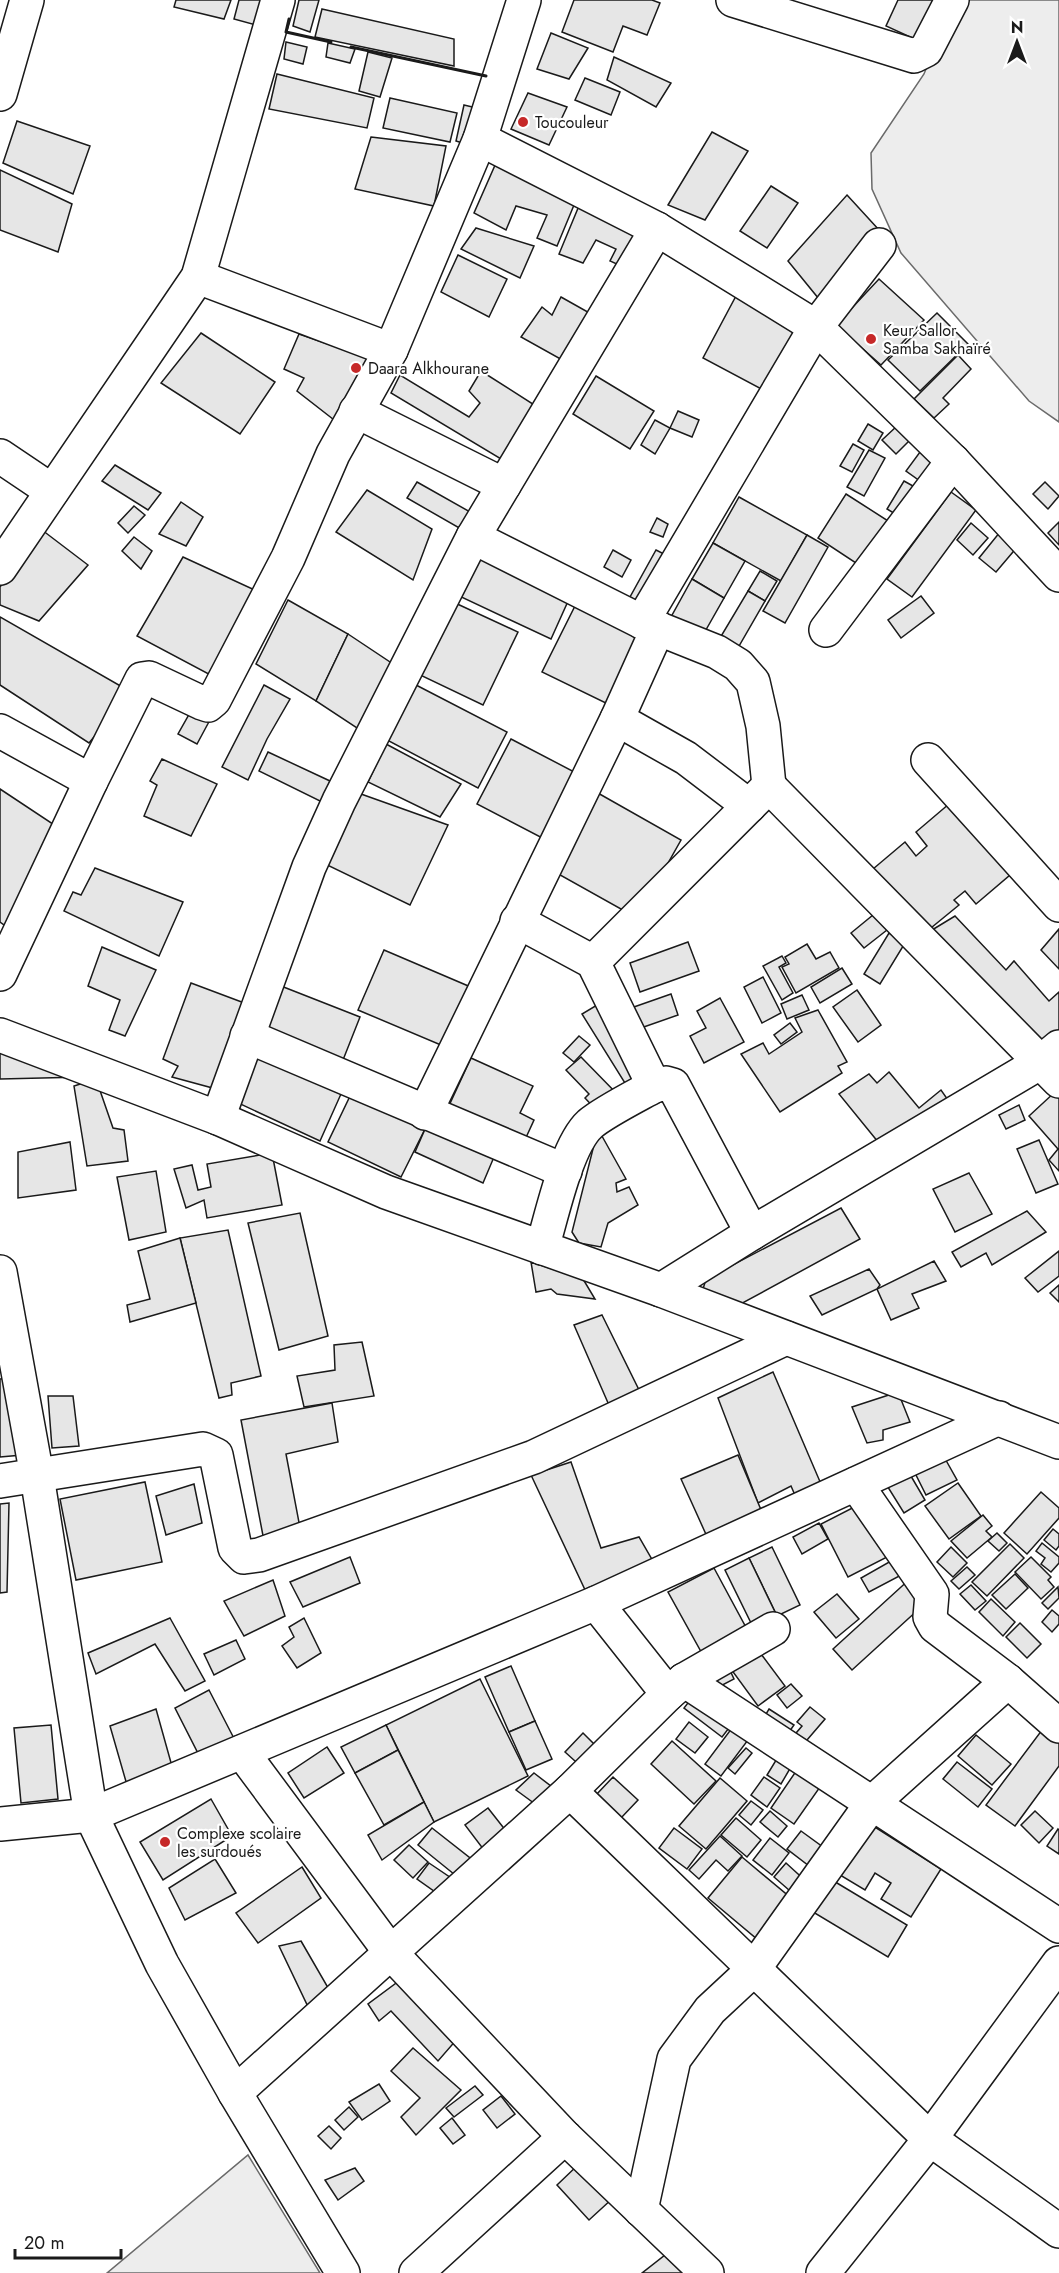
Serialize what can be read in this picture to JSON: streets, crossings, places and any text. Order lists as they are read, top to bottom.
{
  "places": [
    "Toucouleur",
    "Keur Sallor Samba Sakhaïré",
    "Daara Alkhourane",
    "Complexe scolaire les surdoués"
  ],
  "scale_bar": "20 m",
  "north": "top"
}
